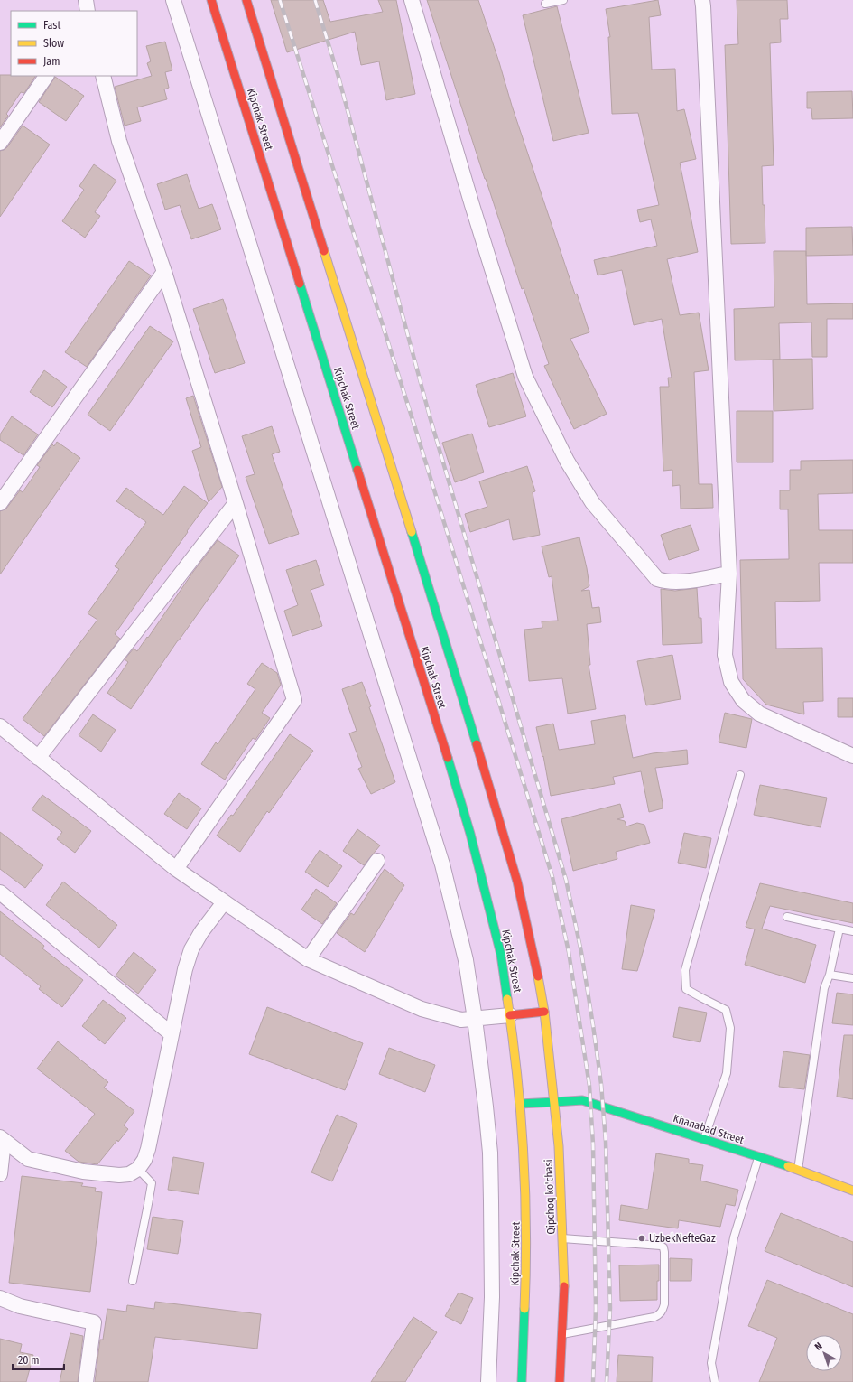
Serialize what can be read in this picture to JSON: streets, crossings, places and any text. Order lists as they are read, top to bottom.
{
  "streets": {
    "main road": ["Kipchak Street", "Khanabad Street", "Qipchoq ko'chasi"]
  },
  "crossings": [
    ["Kipchak Street", "Qipchoq ko'chasi"],
    ["Khanabad Street", "Qipchoq ko'chasi"]
  ],
  "places": ["UzbekNefteGaz"],
  "legend": ["Fast", "Slow", "Jam"],
  "scale_bar": "20 m",
  "north": "top left"
}
